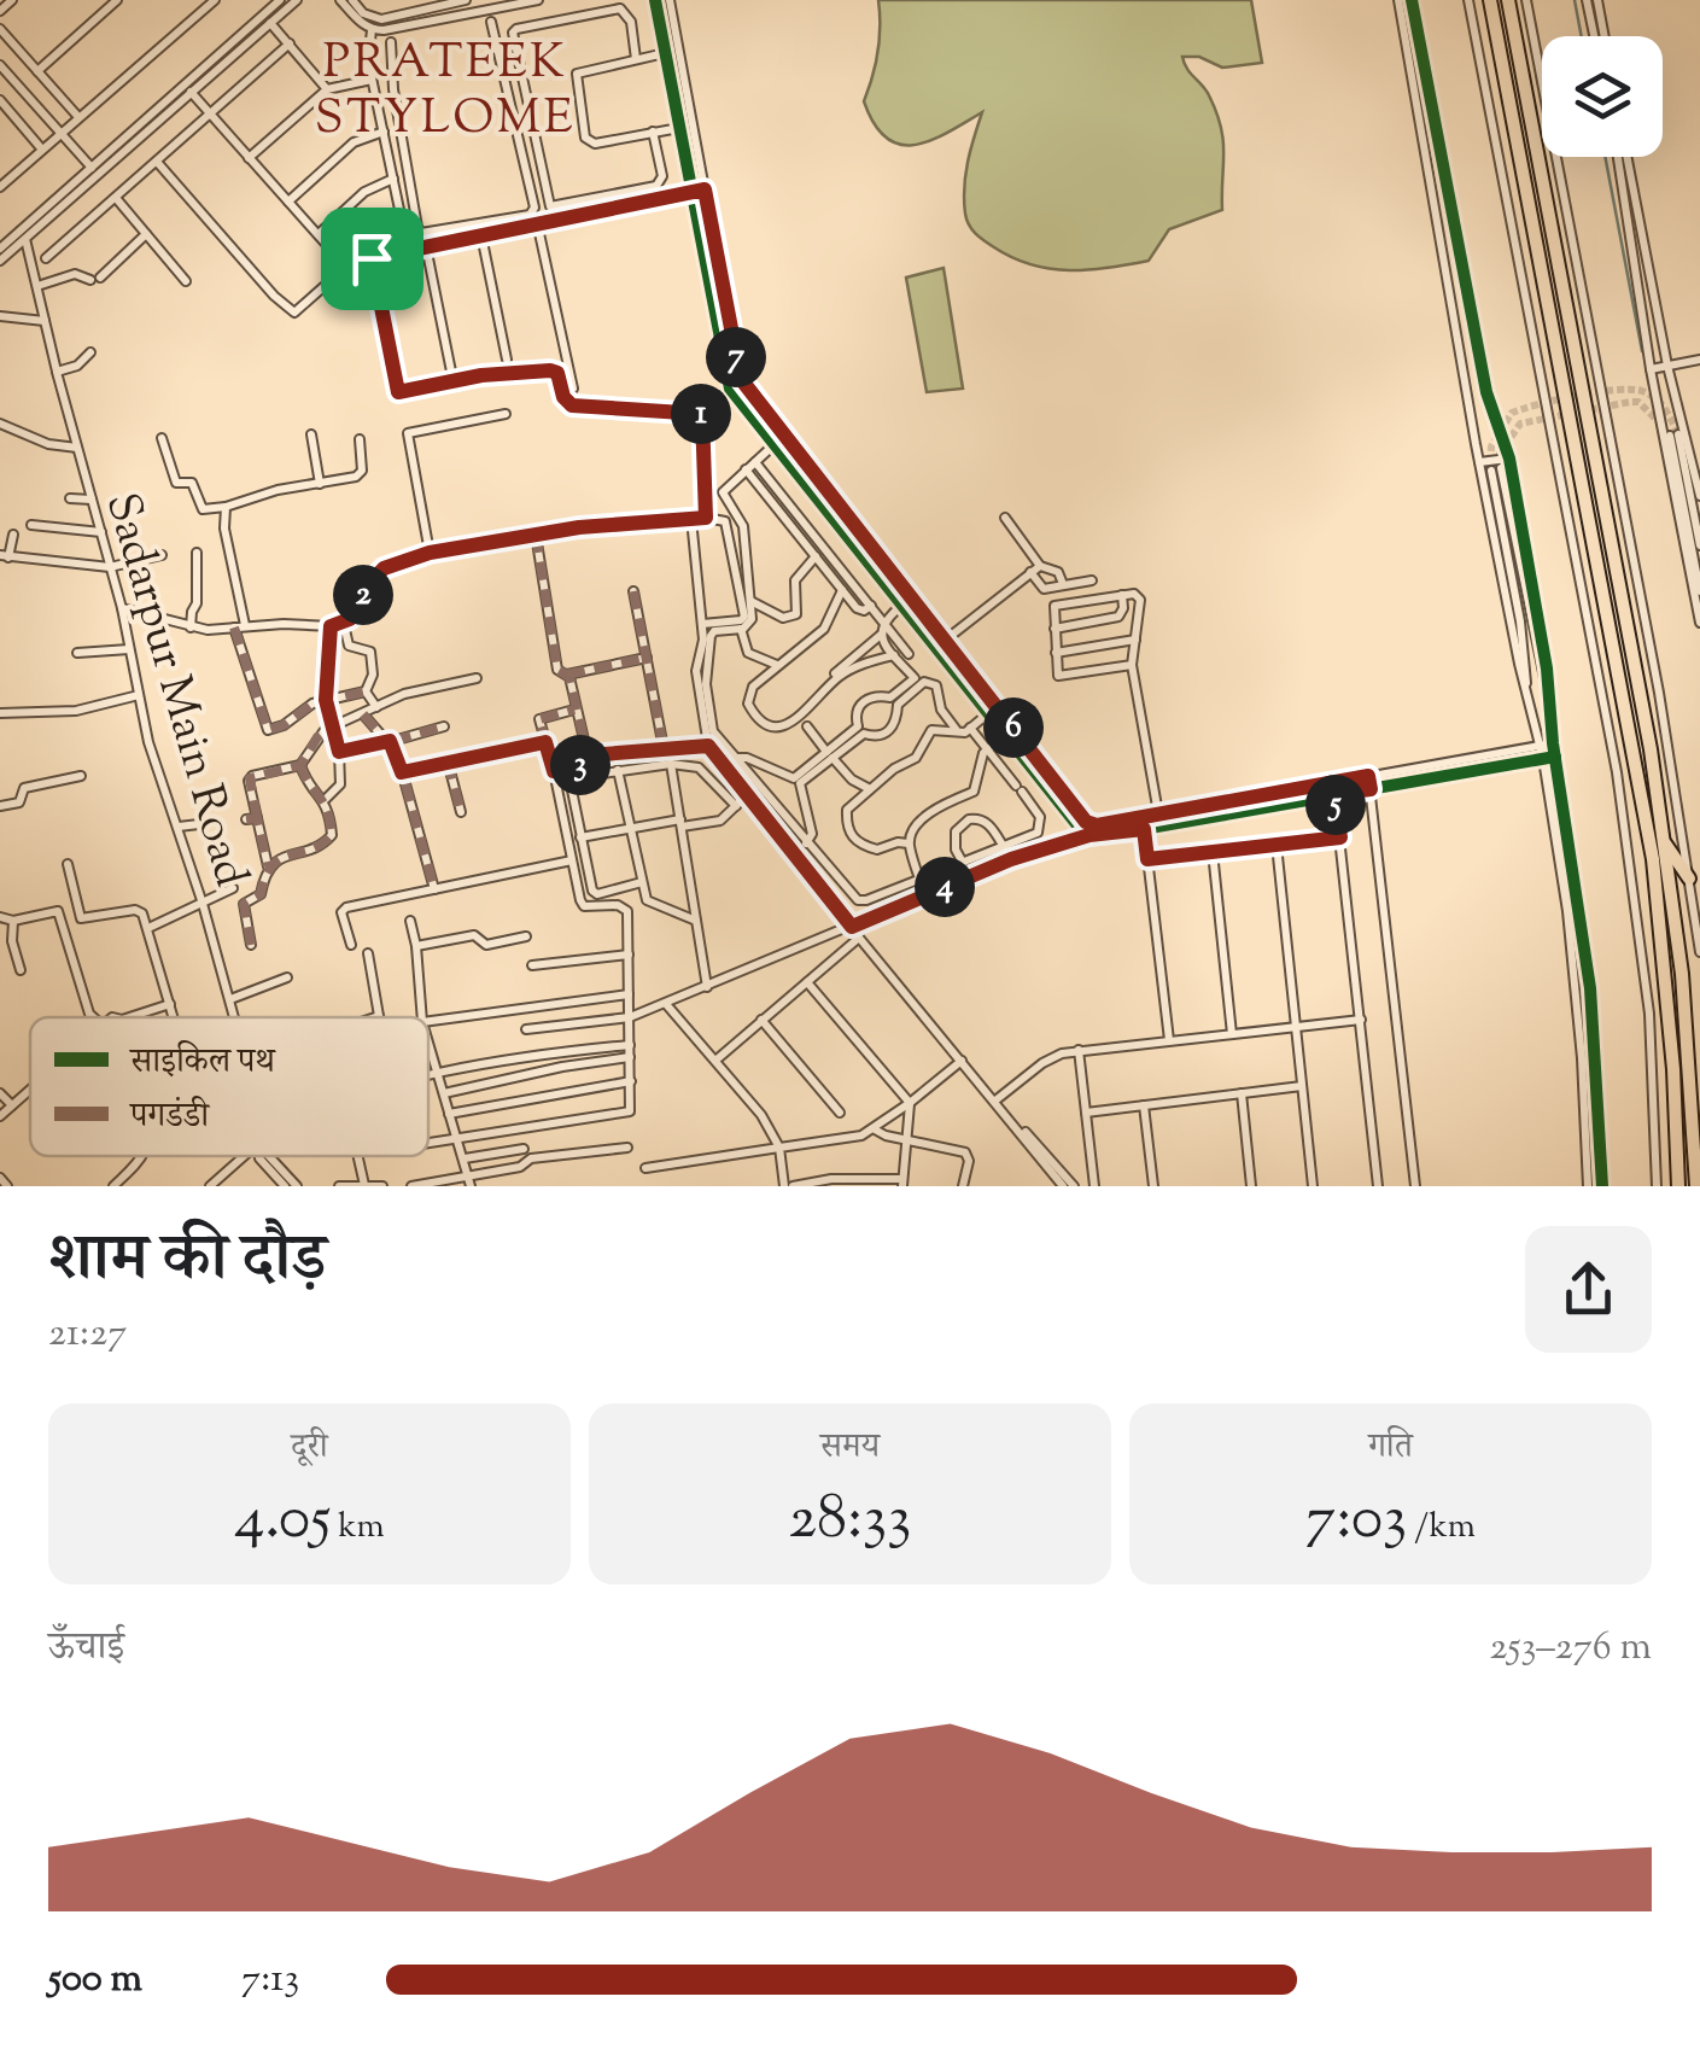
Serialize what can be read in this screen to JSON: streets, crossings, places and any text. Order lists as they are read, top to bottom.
{
  "streets": {
    "street": ["Sadarpur Main Road"]
  },
  "districts": ["PRATEEK STYLOME"],
  "legend": ["साइकिल पथ", "पगडंडी"],
  "page": {
    "pins": [
      "7",
      "1",
      "2",
      "6",
      "3",
      "5",
      "4"
    ],
    "heading": ["शाम की दौड़", "21:27"],
    "stats": [
      ["दूरी", "4.05 km"],
      ["समय", "28:33"],
      ["गति", "7:03 /km"]
    ],
    "chart": ["ऊँचाई", "253–276 m"],
    "list": [
      {
        "name": "500 m",
        "note": "7:13"
      }
    ]
  }
}
